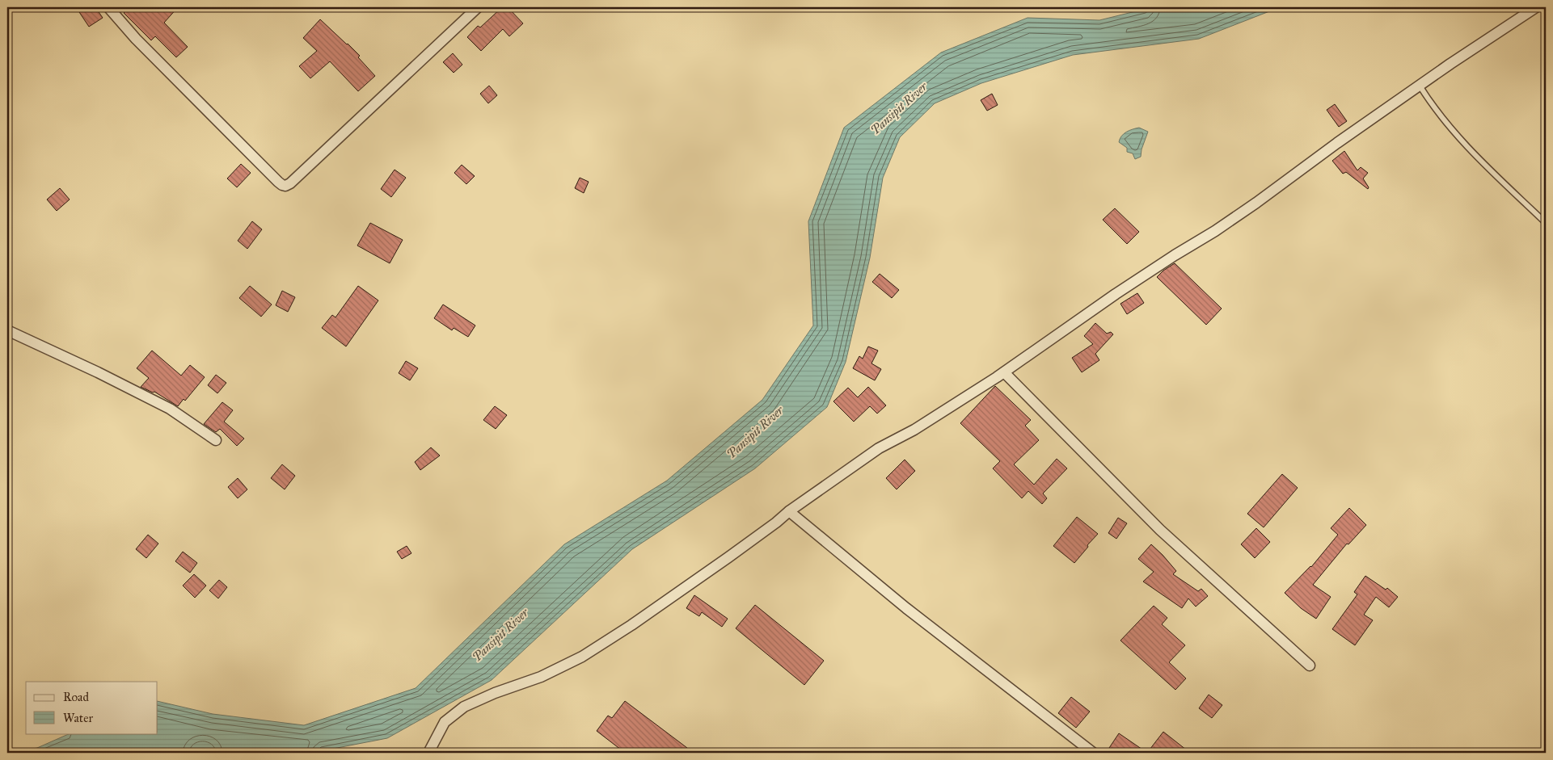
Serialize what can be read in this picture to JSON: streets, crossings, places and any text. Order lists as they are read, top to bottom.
{
  "water": ["Pansipit River"],
  "legend": ["Road", "Water"]
}
